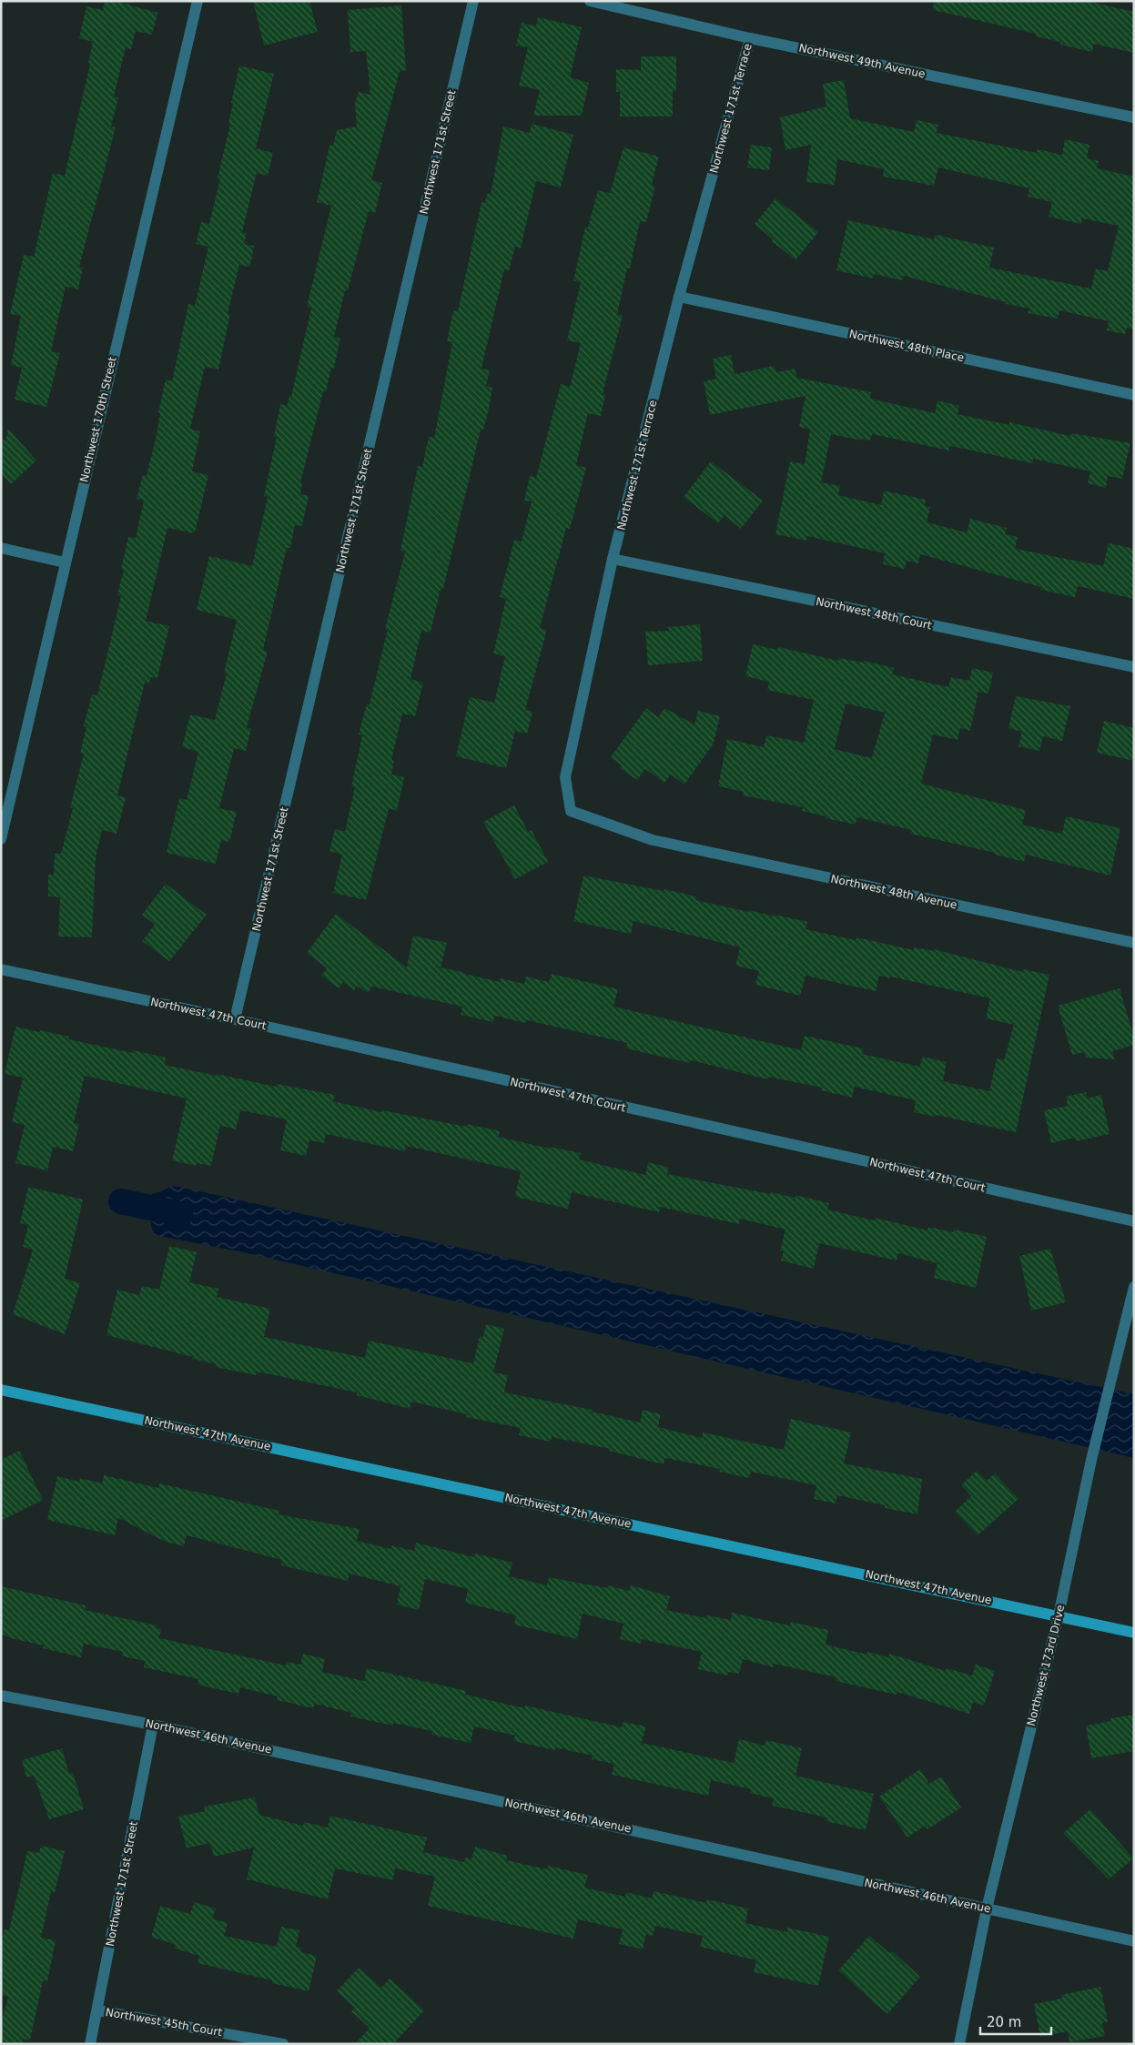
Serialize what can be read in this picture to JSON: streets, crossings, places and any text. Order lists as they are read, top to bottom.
{
  "streets": {
    "main road": ["Northwest 47th Avenue"],
    "street": [
      "Northwest 49th Avenue",
      "Northwest 171st Terrace",
      "Northwest 171st Street",
      "Northwest 48th Place",
      "Northwest 170th Street",
      "Northwest 48th Court",
      "Northwest 48th Avenue",
      "Northwest 47th Court",
      "Northwest 173rd Drive",
      "Northwest 46th Avenue",
      "Northwest 45th Court"
    ]
  },
  "crossings": [
    ["Northwest 49th Avenue", "Northwest 171st Terrace"],
    ["Northwest 171st Terrace", "Northwest 48th Place"],
    ["Northwest 171st Terrace", "Northwest 48th Court"],
    ["Northwest 171st Terrace", "Northwest 48th Avenue"],
    ["Northwest 171st Street", "Northwest 47th Court"],
    ["Northwest 171st Street", "Northwest 46th Avenue"],
    ["Northwest 171st Street", "Northwest 45th Court"],
    ["Northwest 47th Avenue", "Northwest 173rd Drive"],
    ["Northwest 173rd Drive", "Northwest 46th Avenue"]
  ],
  "scale_bar": "20 m"
}
